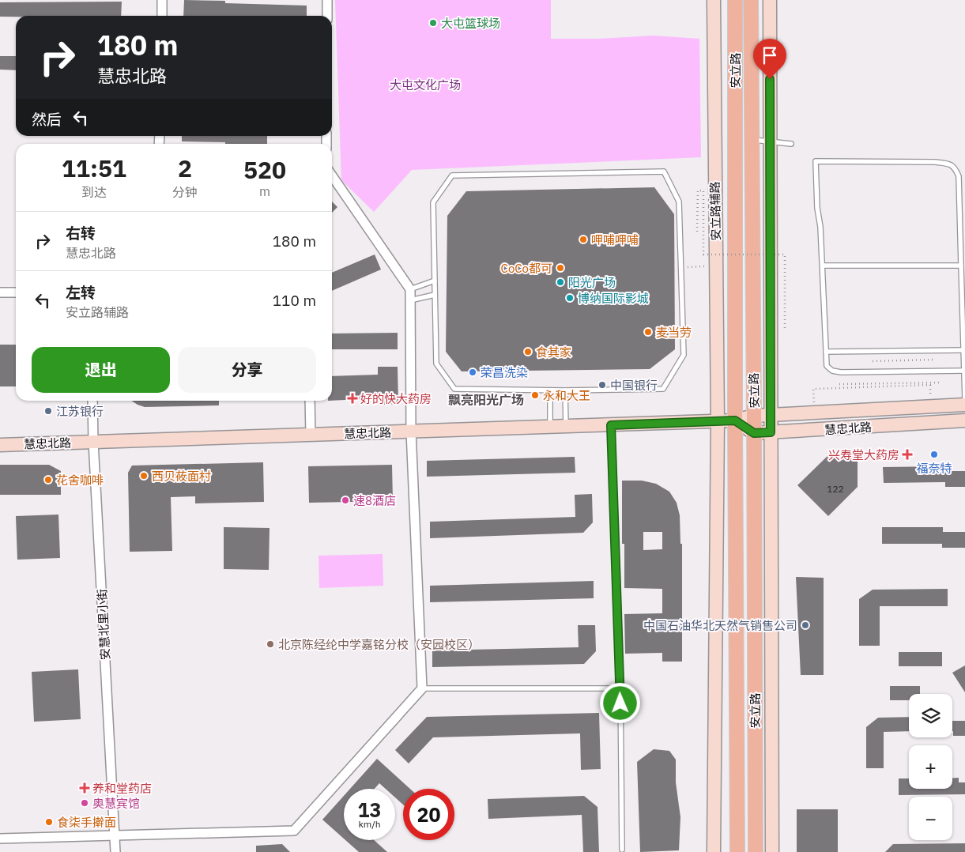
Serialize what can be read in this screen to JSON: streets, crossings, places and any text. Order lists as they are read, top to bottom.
{
  "streets": {
    "main road": ["安立路"],
    "street": ["安立路辅路", "慧忠北路", "安慧北里小街"]
  },
  "crossings": [
    ["安立路", "慧忠北路"],
    ["安立路辅路", "慧忠北路"],
    ["慧忠北路", "安慧北里小街"]
  ],
  "districts": ["飘亮阳光广场"],
  "parks": ["大屯文化广场"],
  "places": {
    "other": [
      "大屯篮球场",
      "呷哺呷哺",
      "CoCo都可",
      "阳光广场",
      "博纳国际影城",
      "麦当劳",
      "食其家",
      "荣昌洗染",
      "中国银行",
      "永和大王",
      "江苏银行",
      "福奈特",
      "西贝莜面村",
      "花舍咖啡",
      "速8酒店",
      "中国石油华北天然气销售公司",
      "北京陈经纶中学嘉铭分校（安园校区）",
      "奥慧宾馆",
      "食柒手擀面"
    ],
    "health": ["好的快大药房", "兴寿堂大药房", "养和堂药店"]
  },
  "house_numbers": ["122"],
  "page": {
    "turn": ["180 m", "慧忠北路"],
    "then": "然后",
    "eta": [
      "11:51",
      "到达",
      "2",
      "分钟",
      "520",
      "m"
    ],
    "list": [
      {
        "name": "右转",
        "note": "慧忠北路",
        "value": "180 m"
      },
      {
        "name": "左转",
        "note": "安立路辅路",
        "value": "110 m"
      }
    ],
    "buttons": ["退出", "分享"],
    "map_buttons": ["+", "−"],
    "speed": "13 km/h",
    "limit": "20"
  }
}
